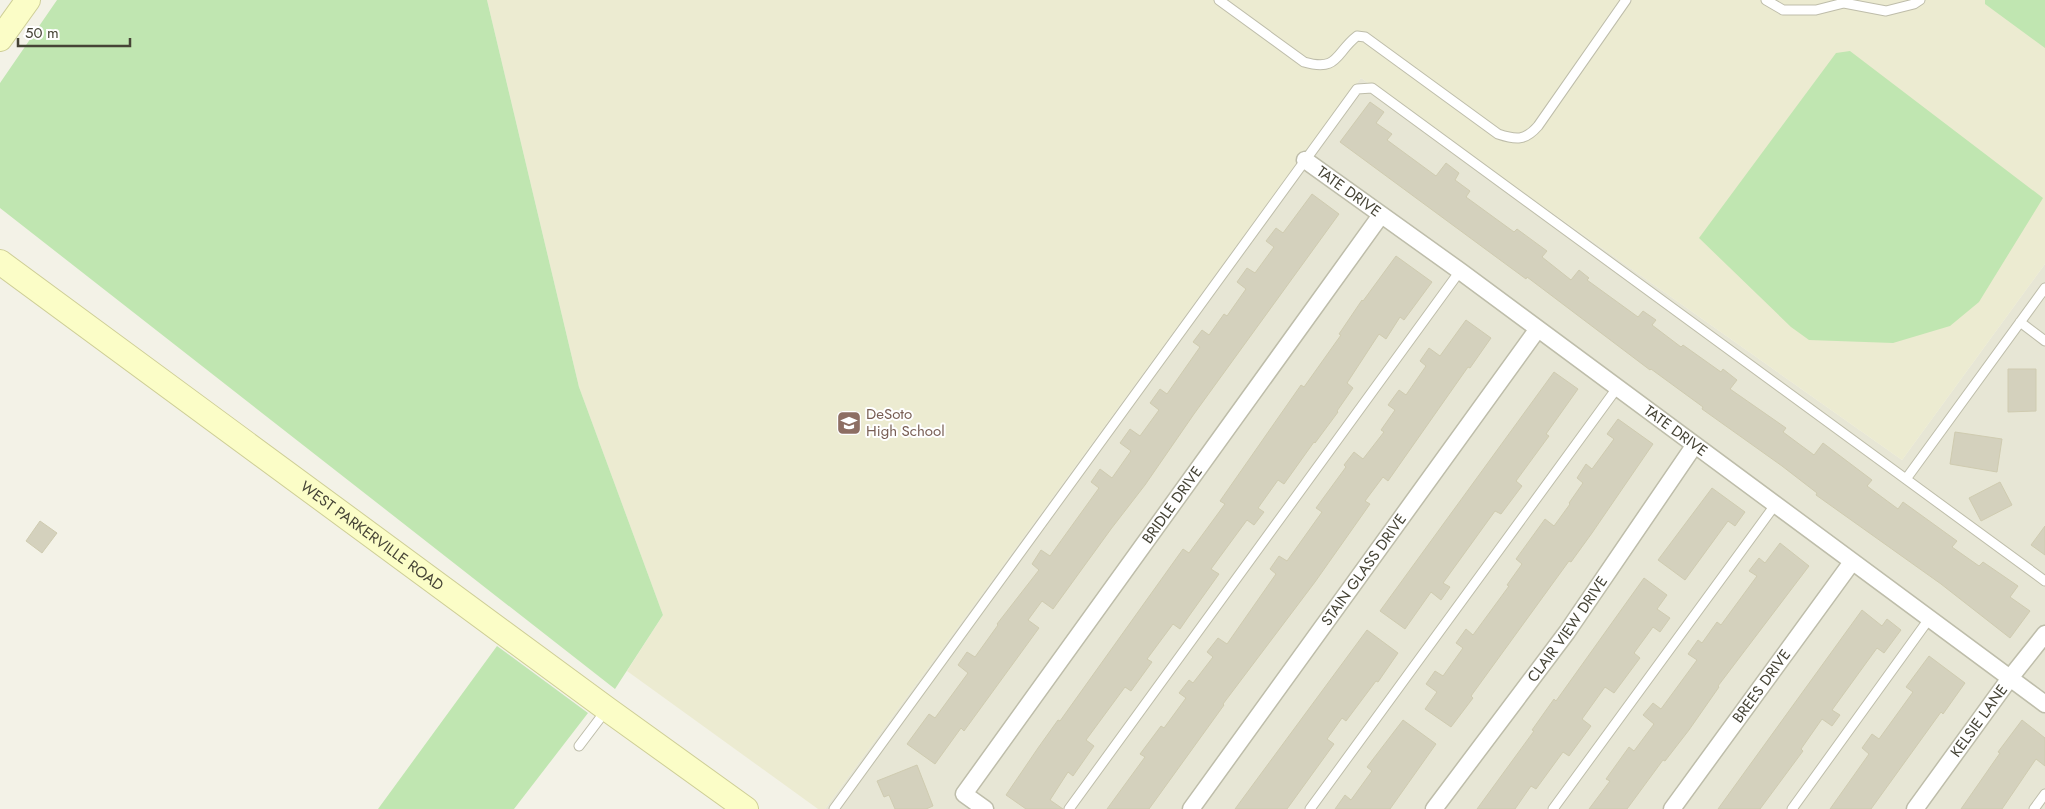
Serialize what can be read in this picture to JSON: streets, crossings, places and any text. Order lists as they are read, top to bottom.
{
  "streets": {
    "main road": ["WEST PARKERVILLE ROAD"],
    "street": [
      "TATE DRIVE",
      "BRIDLE DRIVE",
      "STAIN GLASS DRIVE",
      "CLAIR VIEW DRIVE",
      "BREES DRIVE",
      "KELSIE LANE"
    ]
  },
  "crossings": [
    ["TATE DRIVE", "BRIDLE DRIVE"],
    ["TATE DRIVE", "STAIN GLASS DRIVE"],
    ["TATE DRIVE", "CLAIR VIEW DRIVE"],
    ["TATE DRIVE", "BREES DRIVE"],
    ["TATE DRIVE", "KELSIE LANE"]
  ],
  "places": {
    "school or university": ["DeSoto High School"]
  },
  "scale_bar": "50 m"
}
